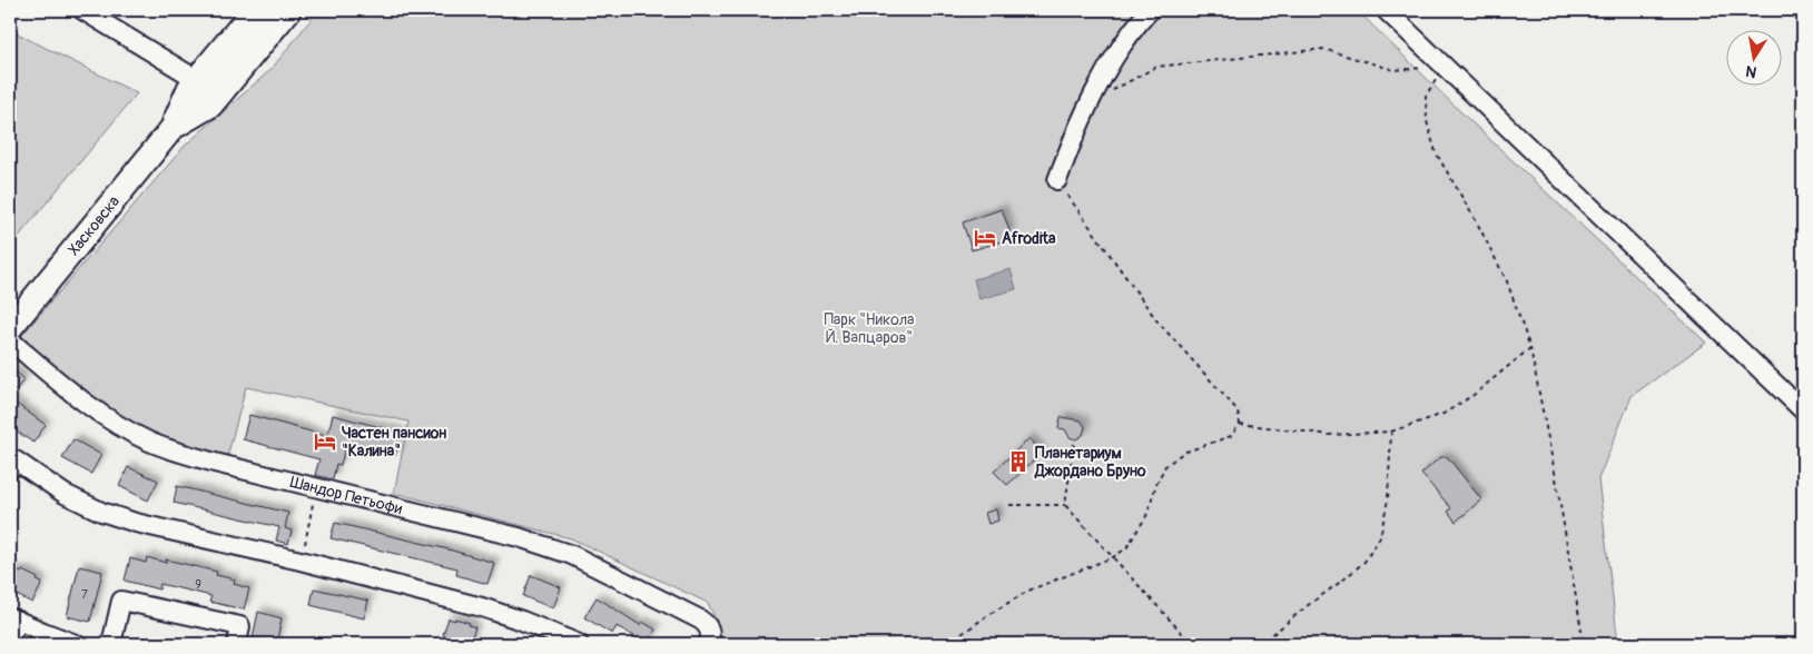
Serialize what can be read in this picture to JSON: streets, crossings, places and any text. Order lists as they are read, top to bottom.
{
  "streets": {
    "main road": ["Хасковска"],
    "street": ["Шандор Петьофи"]
  },
  "parks": ["Парк \"Никола Й. Вапцаров\""],
  "places": {
    "hotel": ["Afrodita", "Частен пансион \"Калина\""],
    "building": ["Планетариум Джордано Бруно"]
  },
  "house_numbers": ["9", "7"],
  "north": "bottom"
}
